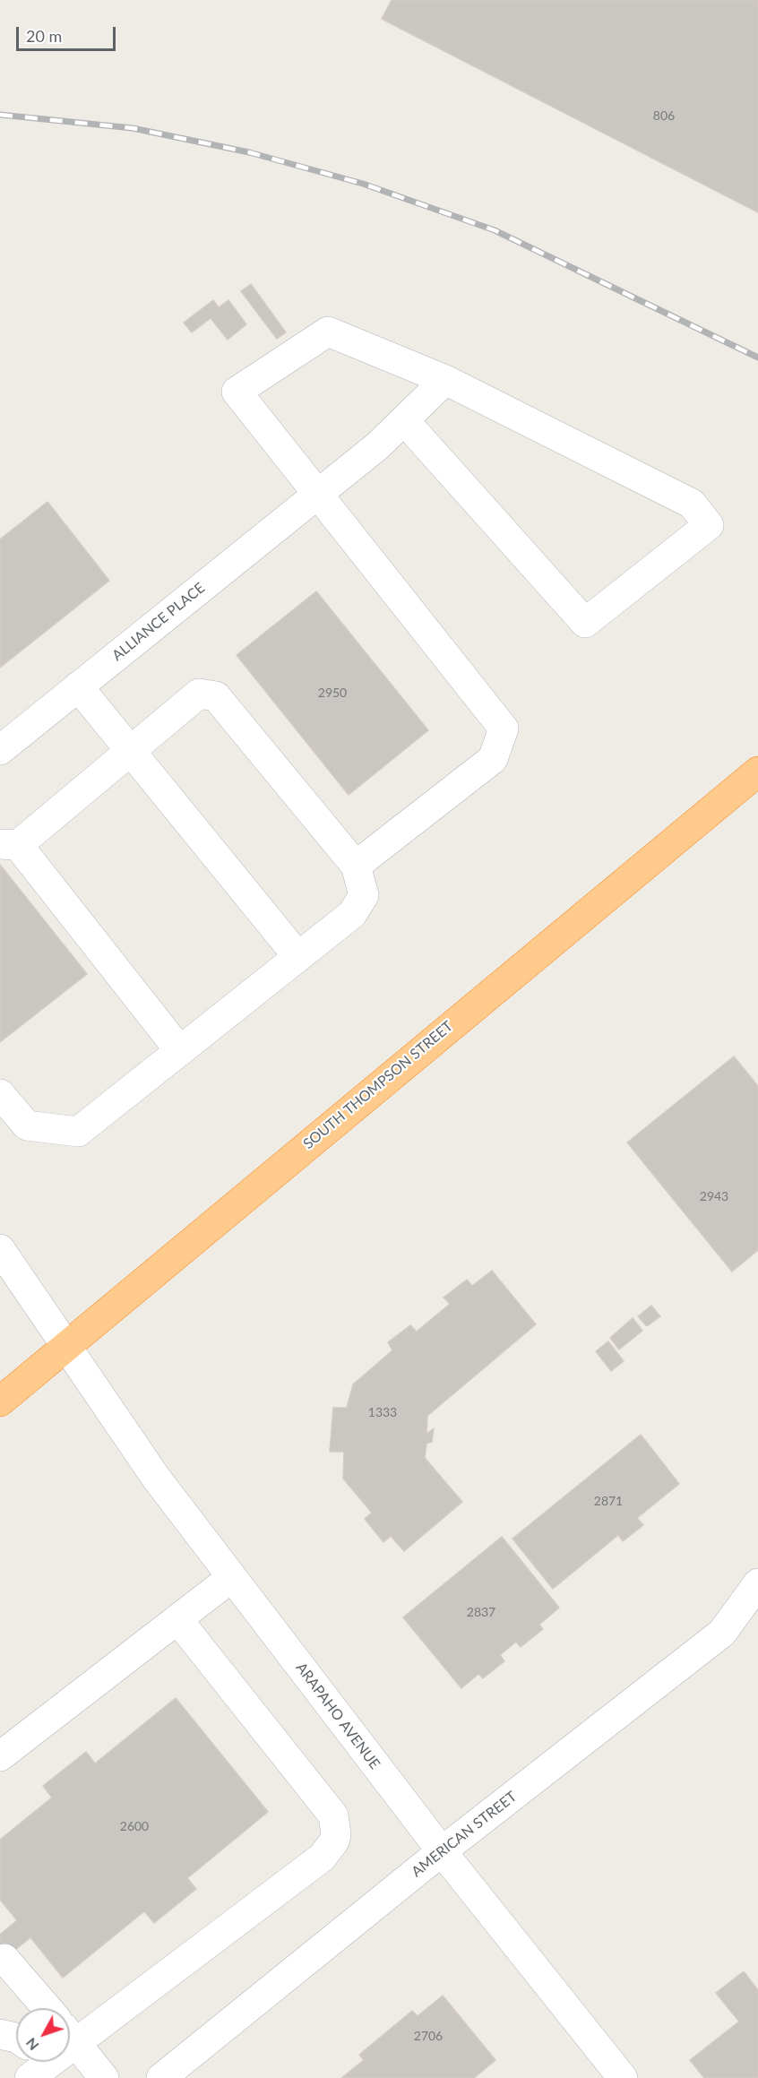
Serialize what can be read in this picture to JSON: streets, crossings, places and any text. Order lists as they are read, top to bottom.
{
  "streets": {
    "highway": ["SOUTH THOMPSON STREET"],
    "street": ["ALLIANCE PLACE", "ARAPAHO AVENUE", "AMERICAN STREET"]
  },
  "crossings": [
    ["SOUTH THOMPSON STREET", "ARAPAHO AVENUE"],
    ["ARAPAHO AVENUE", "AMERICAN STREET"]
  ],
  "house_numbers": [
    "806",
    "2950",
    "2943",
    "1333",
    "2871",
    "2837",
    "2600",
    "2706"
  ],
  "scale_bar": "20 m",
  "north": "bottom left"
}
